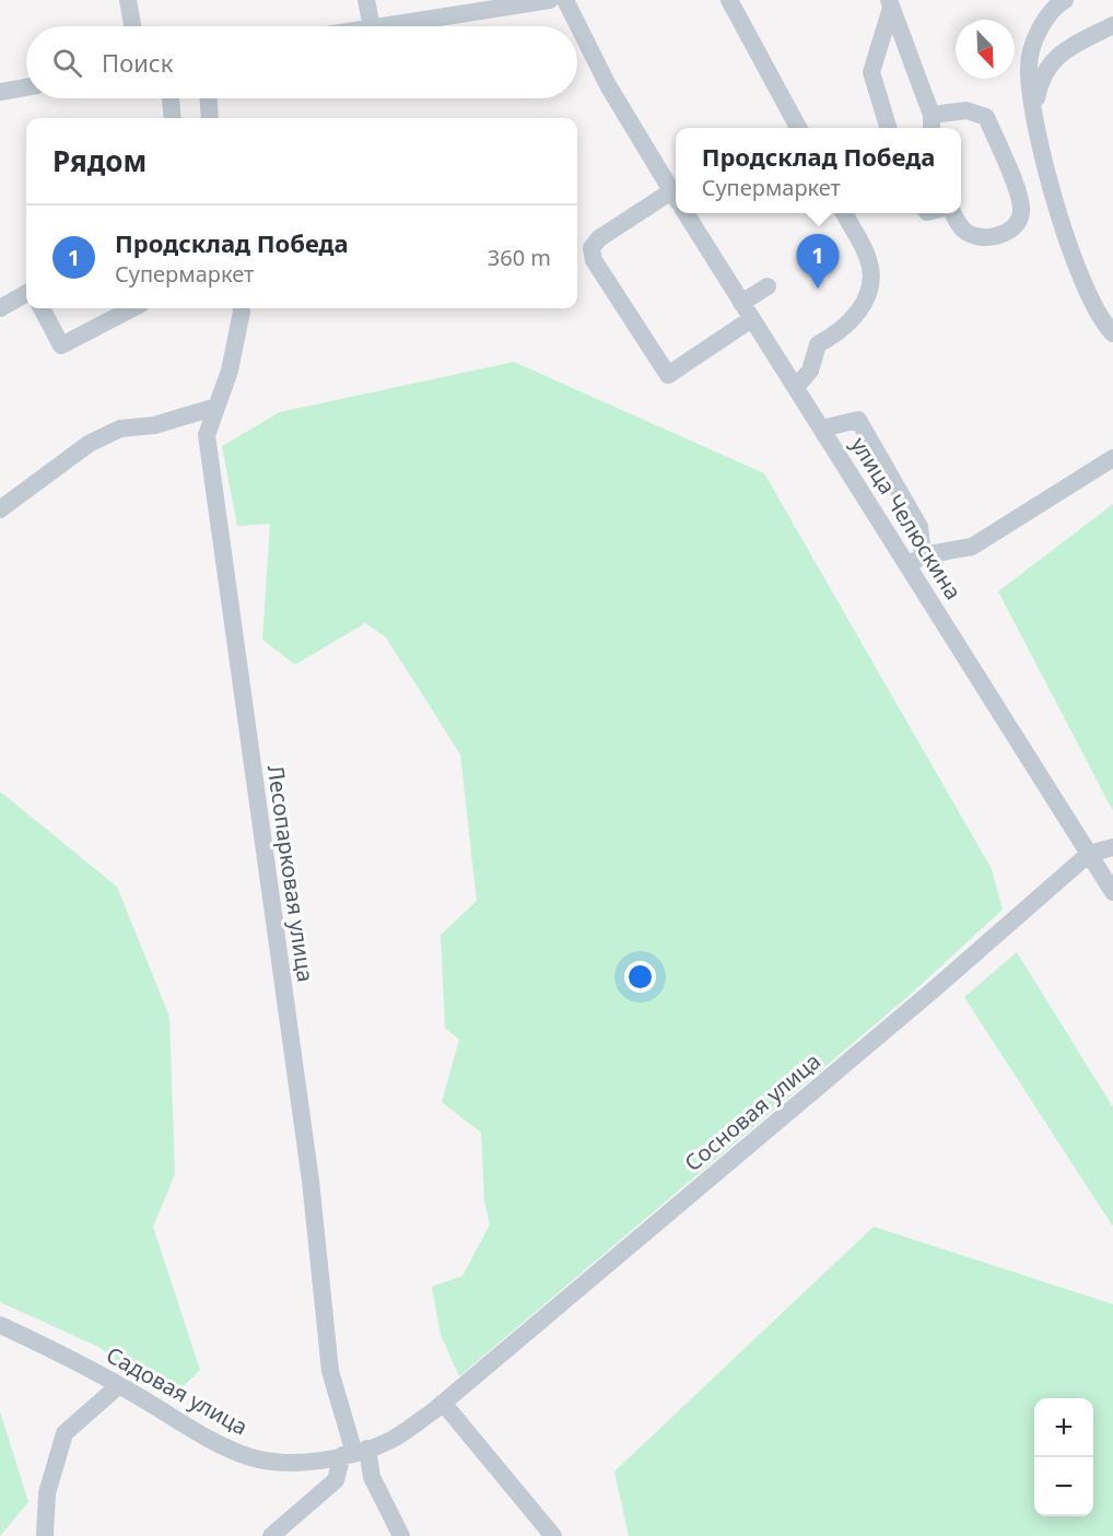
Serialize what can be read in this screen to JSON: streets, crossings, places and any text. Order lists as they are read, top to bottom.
{
  "streets": {
    "street": [
      "улица Челюскина",
      "Лесопарковая улица",
      "Сосновая улица",
      "Садовая улица"
    ]
  },
  "crossings": [
    ["улица Челюскина", "Сосновая улица"],
    ["Лесопарковая улица", "Садовая улица"],
    ["Сосновая улица", "Садовая улица"]
  ],
  "north": "bottom right",
  "page": {
    "search": "Поиск",
    "heading": "Рядом",
    "popup": ["Продсклад Победа", "Супермаркет"],
    "list": [
      {
        "mark": "1",
        "name": "Продсклад Победа",
        "note": "Супермаркет",
        "value": "360 m"
      }
    ],
    "pins": "1",
    "map_buttons": ["+", "−"]
  }
}
